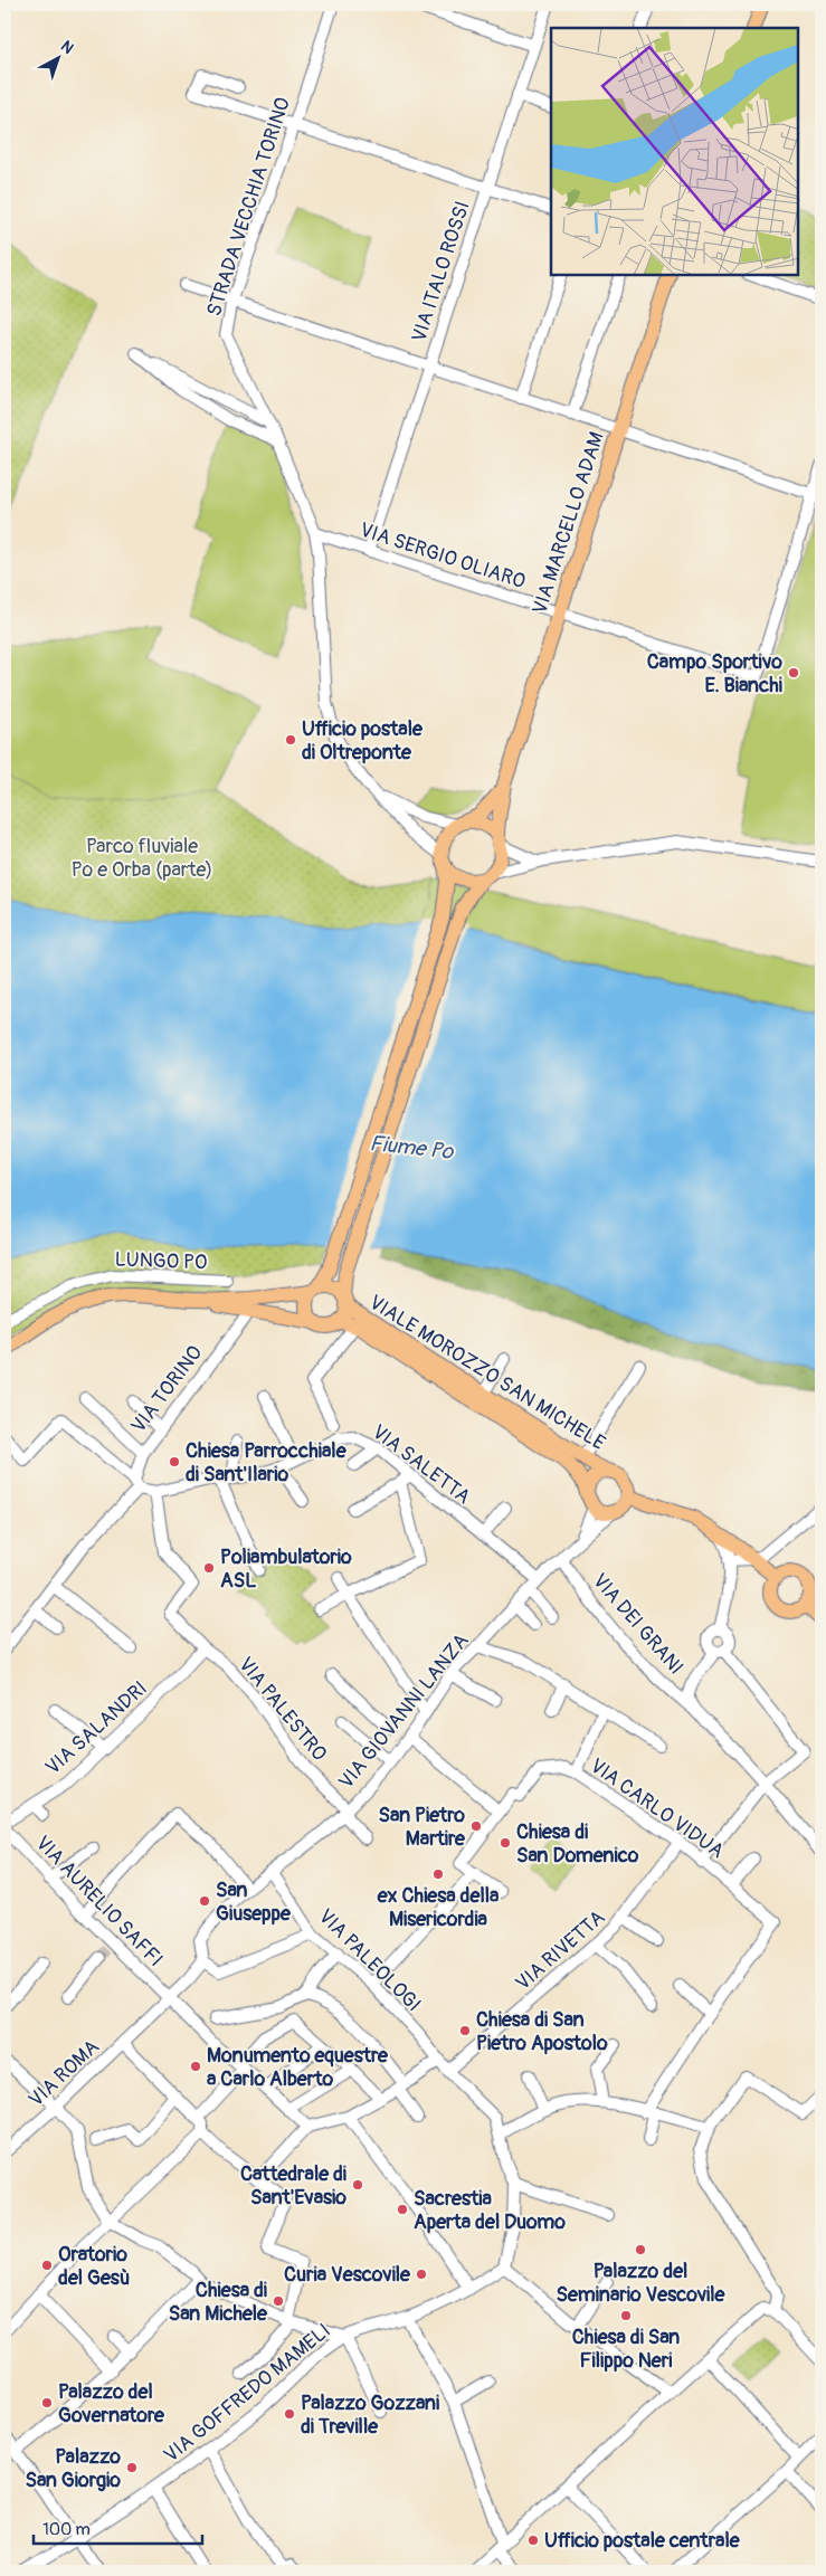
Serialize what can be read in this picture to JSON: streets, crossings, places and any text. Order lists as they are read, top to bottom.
{
  "streets": {
    "main road": ["VIA MARCELLO ADAM", "VIALE MOROZZO SAN MICHELE"],
    "street": [
      "STRADA VECCHIA TORINO",
      "VIA ITALO ROSSI",
      "VIA SERGIO OLIARO",
      "LUNGO PO",
      "VIA TORINO",
      "VIA SALETTA",
      "VIA DEI GRANI",
      "VIA PALESTRO",
      "VIA GIOVANNI LANZA",
      "VIA SALANDRI",
      "VIA CARLO VIDUA",
      "VIA AURELIO SAFFI",
      "VIA RIVETTA",
      "VIA PALEOLOGI",
      "VIA ROMA",
      "VIA GOFFREDO MAMELI"
    ]
  },
  "crossings": [
    ["STRADA VECCHIA TORINO", "VIA MARCELLO ADAM"],
    ["STRADA VECCHIA TORINO", "VIA SERGIO OLIARO"],
    ["VIA ITALO ROSSI", "VIA SERGIO OLIARO"],
    ["VIA MARCELLO ADAM", "VIA SERGIO OLIARO"],
    ["VIALE MOROZZO SAN MICHELE", "VIA GIOVANNI LANZA"],
    ["VIA TORINO", "VIA SALETTA"],
    ["VIA SALETTA", "VIA PALESTRO"],
    ["VIA SALETTA", "VIA GIOVANNI LANZA"],
    ["VIA DEI GRANI", "VIA GIOVANNI LANZA"],
    ["VIA PALESTRO", "VIA GIOVANNI LANZA"],
    ["VIA PALESTRO", "VIA SALANDRI"],
    ["VIA GIOVANNI LANZA", "VIA PALEOLOGI"],
    ["VIA CARLO VIDUA", "VIA RIVETTA"],
    ["VIA AURELIO SAFFI", "VIA ROMA"],
    ["VIA RIVETTA", "VIA PALEOLOGI"]
  ],
  "water": ["Fiume Po"],
  "parks": ["Parco fluviale Po e Orba (parte)"],
  "places": [
    "Campo Sportivo E. Bianchi",
    "Ufficio postale di Oltreponte",
    "Chiesa Parrocchiale di Sant'Ilario",
    "Poliambulatorio ASL",
    "San Pietro Martire",
    "Chiesa di San Domenico",
    "ex Chiesa della Misericordia",
    "San Giuseppe",
    "Chiesa di San Pietro Apostolo",
    "Monumento equestre a Carlo Alberto",
    "Cattedrale di Sant'Evasio",
    "Sacrestia Aperta del Duomo",
    "Palazzo del Seminario Vescovile",
    "Oratorio del Gesù",
    "Curia Vescovile",
    "Chiesa di San Michele",
    "Chiesa di San Filippo Neri",
    "Palazzo del Governatore",
    "Palazzo Gozzani di Treville",
    "Palazzo San Giorgio",
    "Ufficio postale centrale"
  ],
  "scale_bar": "100 m",
  "north": "top right"
}
